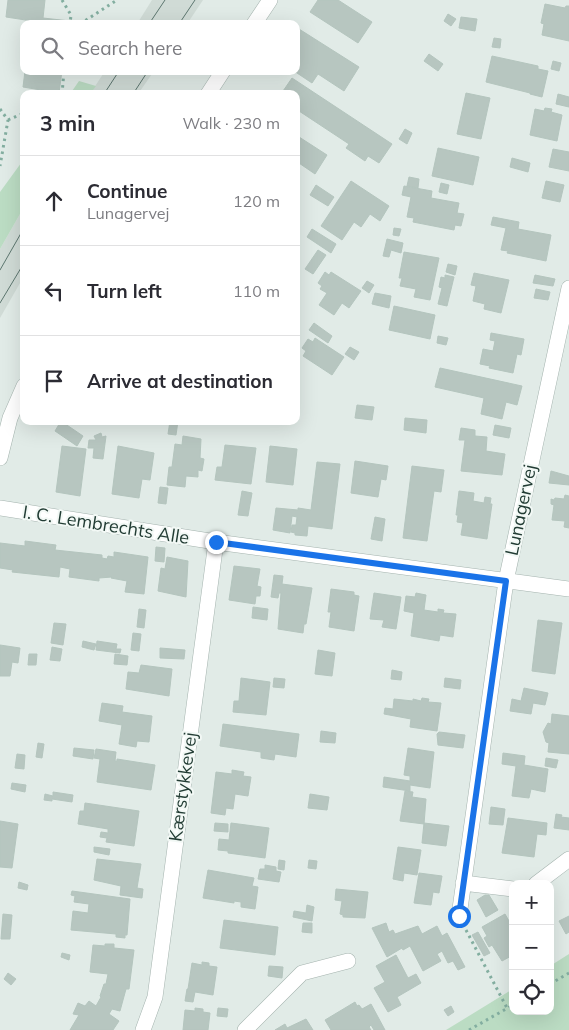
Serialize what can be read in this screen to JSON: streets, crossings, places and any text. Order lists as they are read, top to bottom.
{
  "streets": {
    "street": ["Lunagervej", "I. C. Lembrechts Alle", "Kærstykkevej"]
  },
  "crossings": [
    ["Lunagervej", "I. C. Lembrechts Alle"],
    ["I. C. Lembrechts Alle", "Kærstykkevej"]
  ],
  "page": {
    "search": "Search here",
    "heading": ["3 min", "Walk · 230 m"],
    "list": [
      ["Continue", "Lunagervej", "120 m"],
      ["Turn left", "110 m"],
      "Arrive at destination"
    ],
    "map_buttons": ["+", "−"]
  }
}
